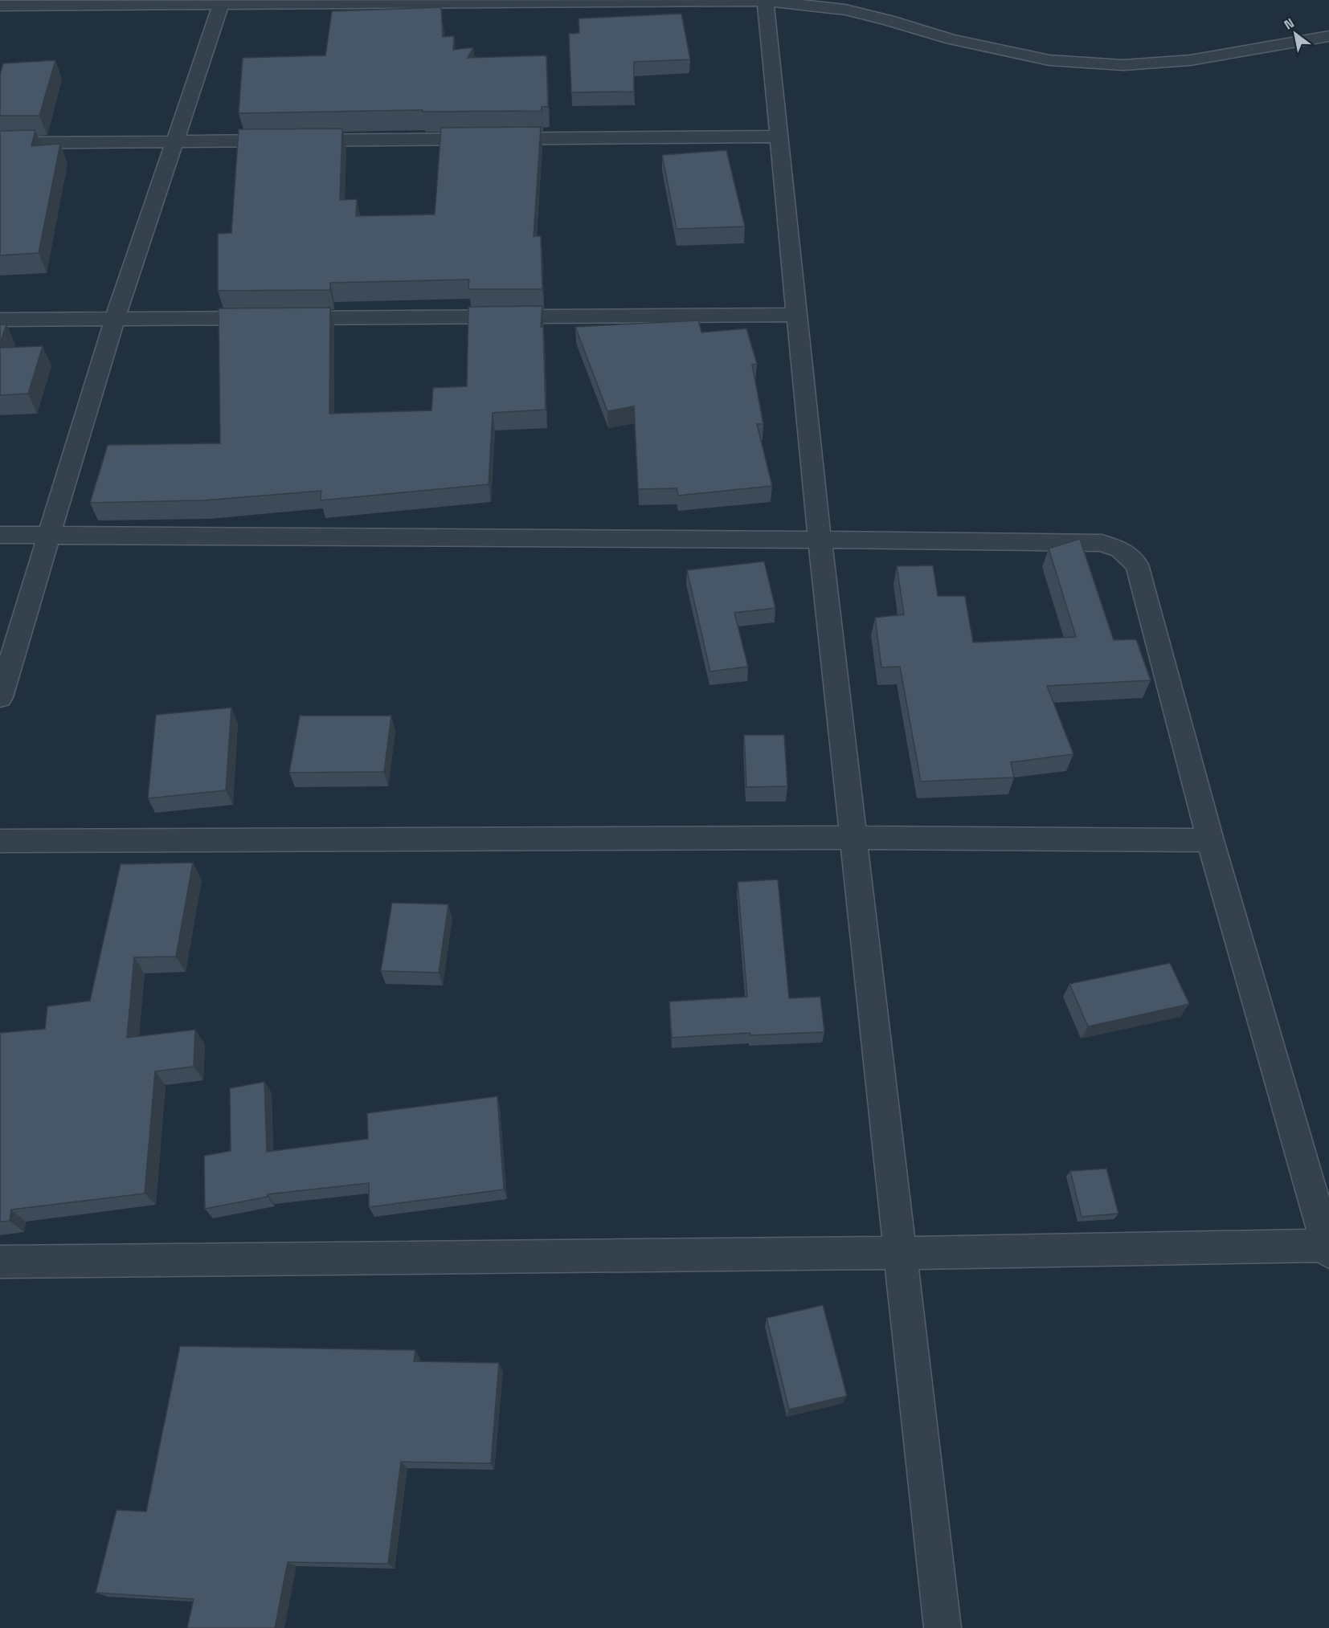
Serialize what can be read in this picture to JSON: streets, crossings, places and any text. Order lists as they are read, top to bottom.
{
  "north": "top left"
}
